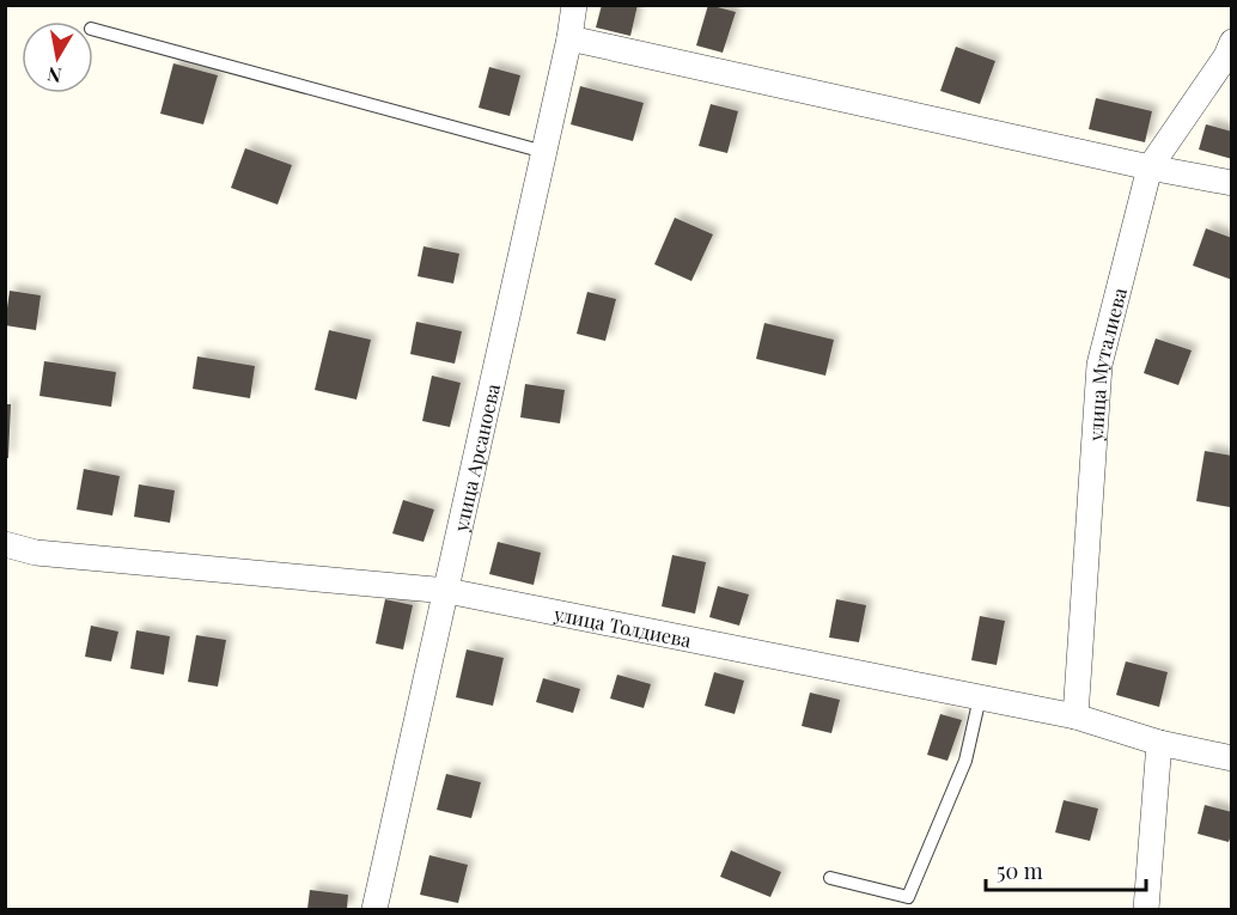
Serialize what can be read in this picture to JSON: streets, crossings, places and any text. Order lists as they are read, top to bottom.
{
  "streets": {
    "street": ["улица Муталиева", "улица Арсаноева", "улица Толдиева"]
  },
  "crossings": [
    ["улица Муталиева", "улица Толдиева"],
    ["улица Арсаноева", "улица Толдиева"]
  ],
  "scale_bar": "50 m",
  "north": "bottom"
}
